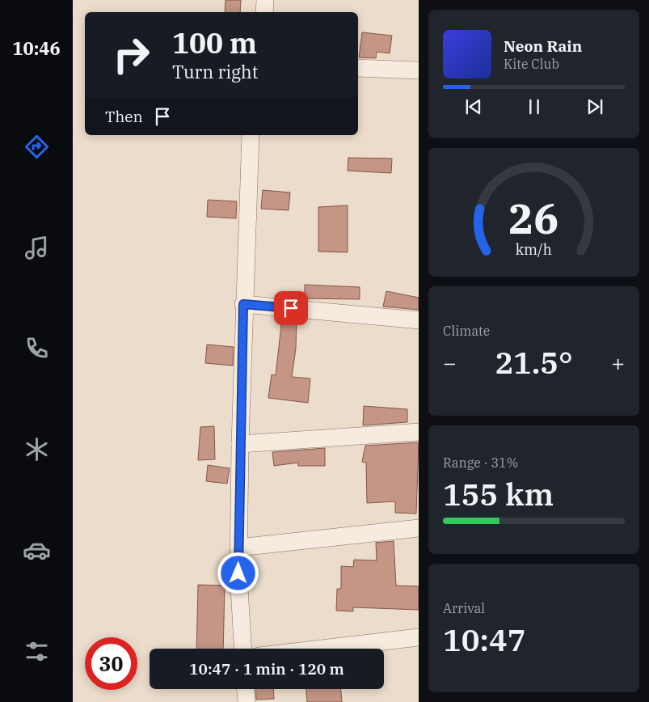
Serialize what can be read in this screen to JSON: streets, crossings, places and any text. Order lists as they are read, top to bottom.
{
  "page": {
    "tabs": "10:46",
    "turn": ["100 m", "Turn right"],
    "song": ["Neon Rain", "Kite Club"],
    "then": "Then",
    "tile": [
      "Climate",
      ["Range · 31%", "155 km"],
      ["Arrival", "10:47"]
    ],
    "heat": ["−", "21.5°", "+"],
    "limit": "30",
    "trip": "10:47 · 1 min · 120 m",
    "gauge": ["26", "km/h"]
  }
}
